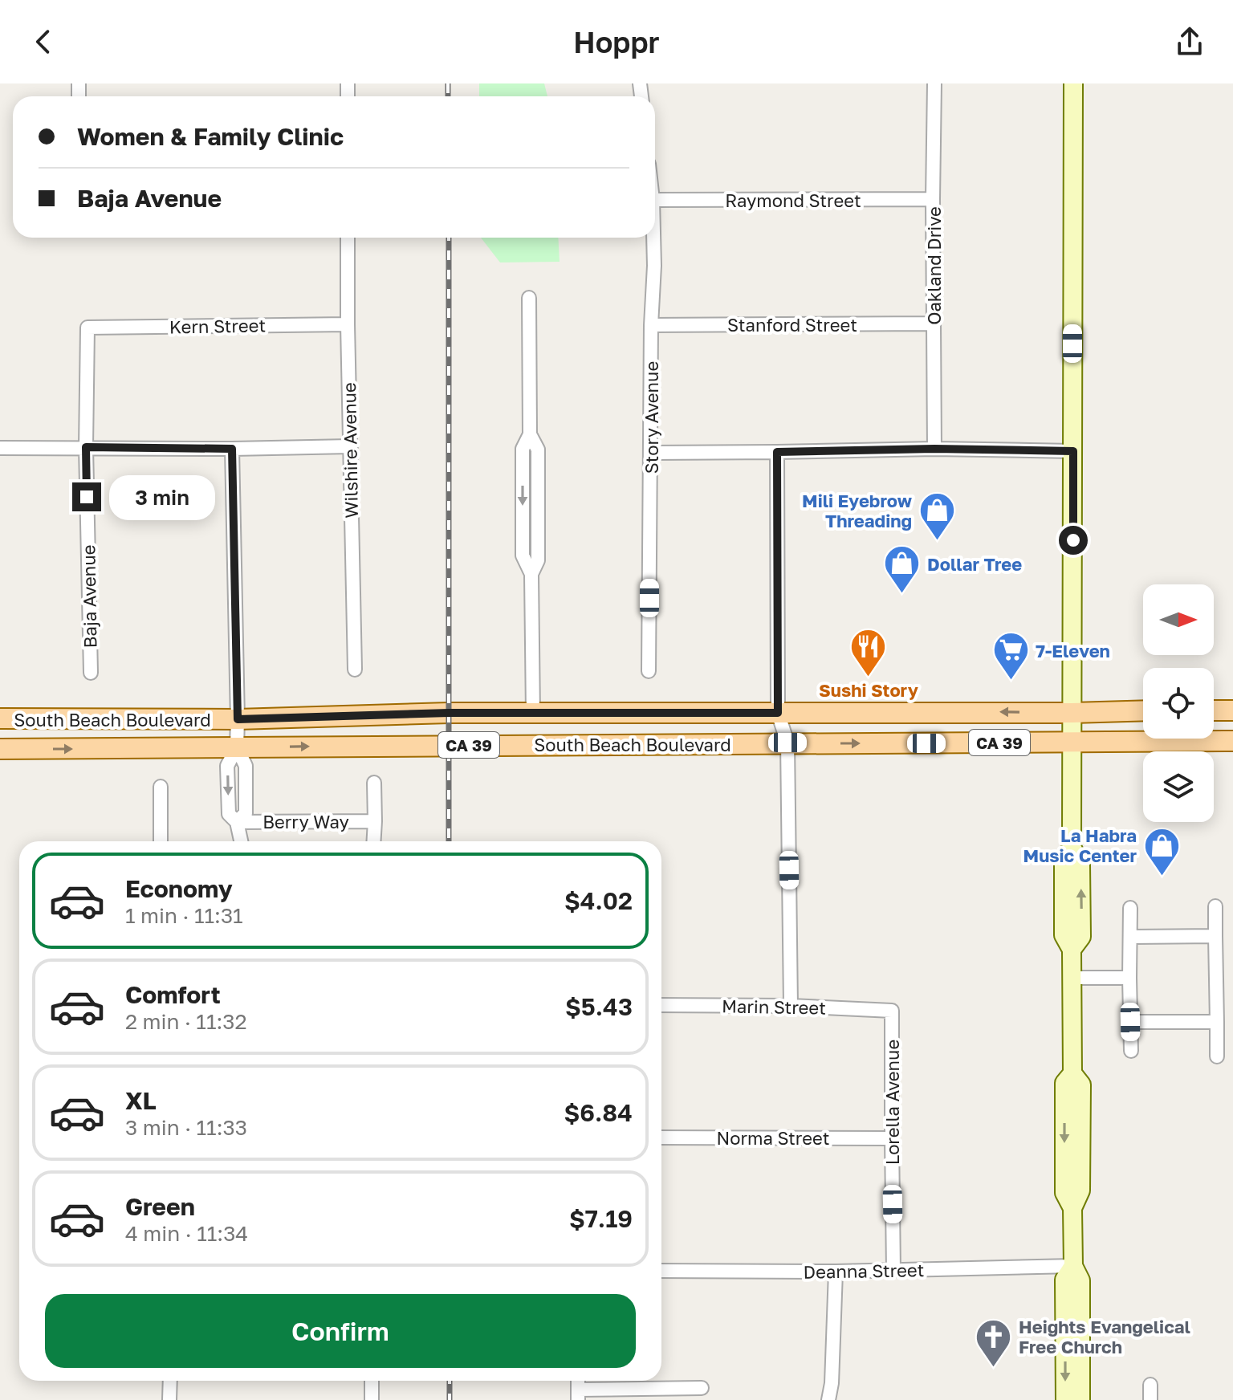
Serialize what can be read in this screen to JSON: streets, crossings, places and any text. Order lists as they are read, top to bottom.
{
  "streets": {
    "main road": ["South Beach Boulevard", "CA 39"],
    "street": [
      "Raymond Street",
      "Oakland Drive",
      "Stanford Street",
      "Kern Street",
      "Story Avenue",
      "Wilshire Avenue",
      "Baja Avenue",
      "Berry Way",
      "Marin Street",
      "Lorella Avenue",
      "Norma Street",
      "Deanna Street"
    ]
  },
  "crossings": [
    ["Raymond Street", "Oakland Drive"],
    ["Oakland Drive", "Stanford Street"],
    ["Stanford Street", "Story Avenue"],
    ["Kern Street", "Wilshire Avenue"],
    ["Kern Street", "Baja Avenue"],
    ["South Beach Boulevard", "CA 39"],
    ["Marin Street", "Lorella Avenue"],
    ["Lorella Avenue", "Norma Street"],
    ["Lorella Avenue", "Deanna Street"]
  ],
  "places": {
    "shop": ["Mili Eyebrow Threading", "Dollar Tree", "La Habra Music Center"],
    "restaurant": ["Sushi Story"],
    "supermarket": ["7-Eleven"],
    "church": ["Heights Evangelical Free Church"]
  },
  "north": "right",
  "page": {
    "header": "Hoppr",
    "banner": ["Women & Family Clinic", "Baja Avenue"],
    "bubble": "3 min",
    "list": [
      {
        "name": "Economy",
        "note": "1 min · 11:31",
        "value": "$4.02"
      },
      {
        "name": "Comfort",
        "note": "2 min · 11:32",
        "value": "$5.43"
      },
      {
        "name": "XL",
        "note": "3 min · 11:33",
        "value": "$6.84"
      },
      {
        "name": "Green",
        "note": "4 min · 11:34",
        "value": "$7.19"
      }
    ],
    "buttons": "Confirm"
  }
}
